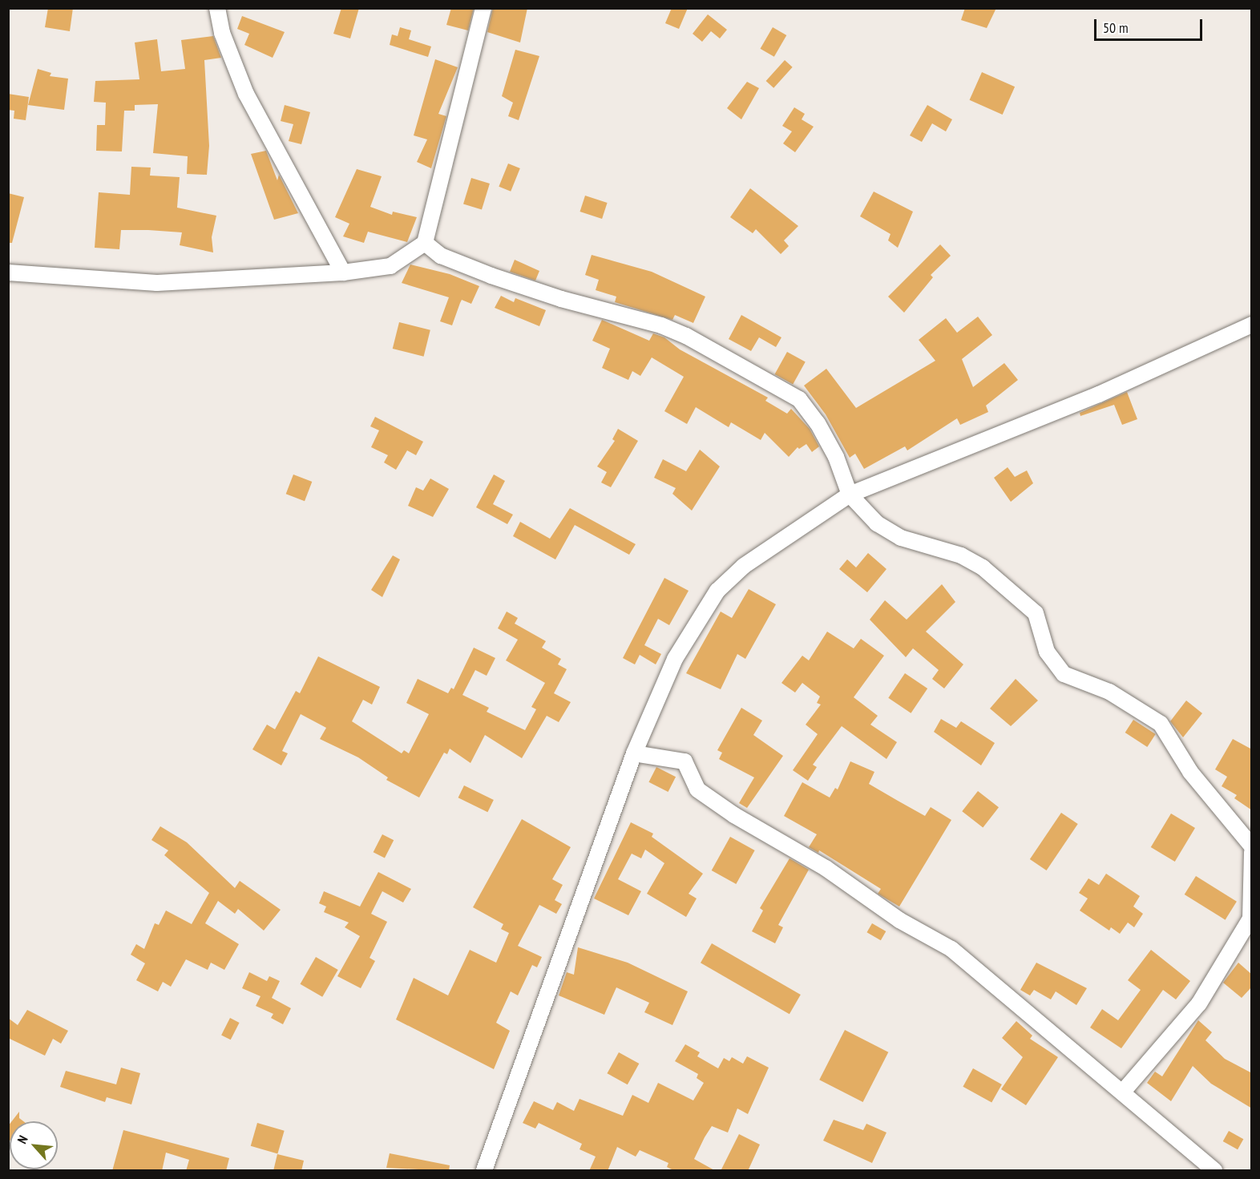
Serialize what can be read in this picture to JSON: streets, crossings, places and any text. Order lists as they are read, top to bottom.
{
  "scale_bar": "50 m",
  "north": "top left"
}
